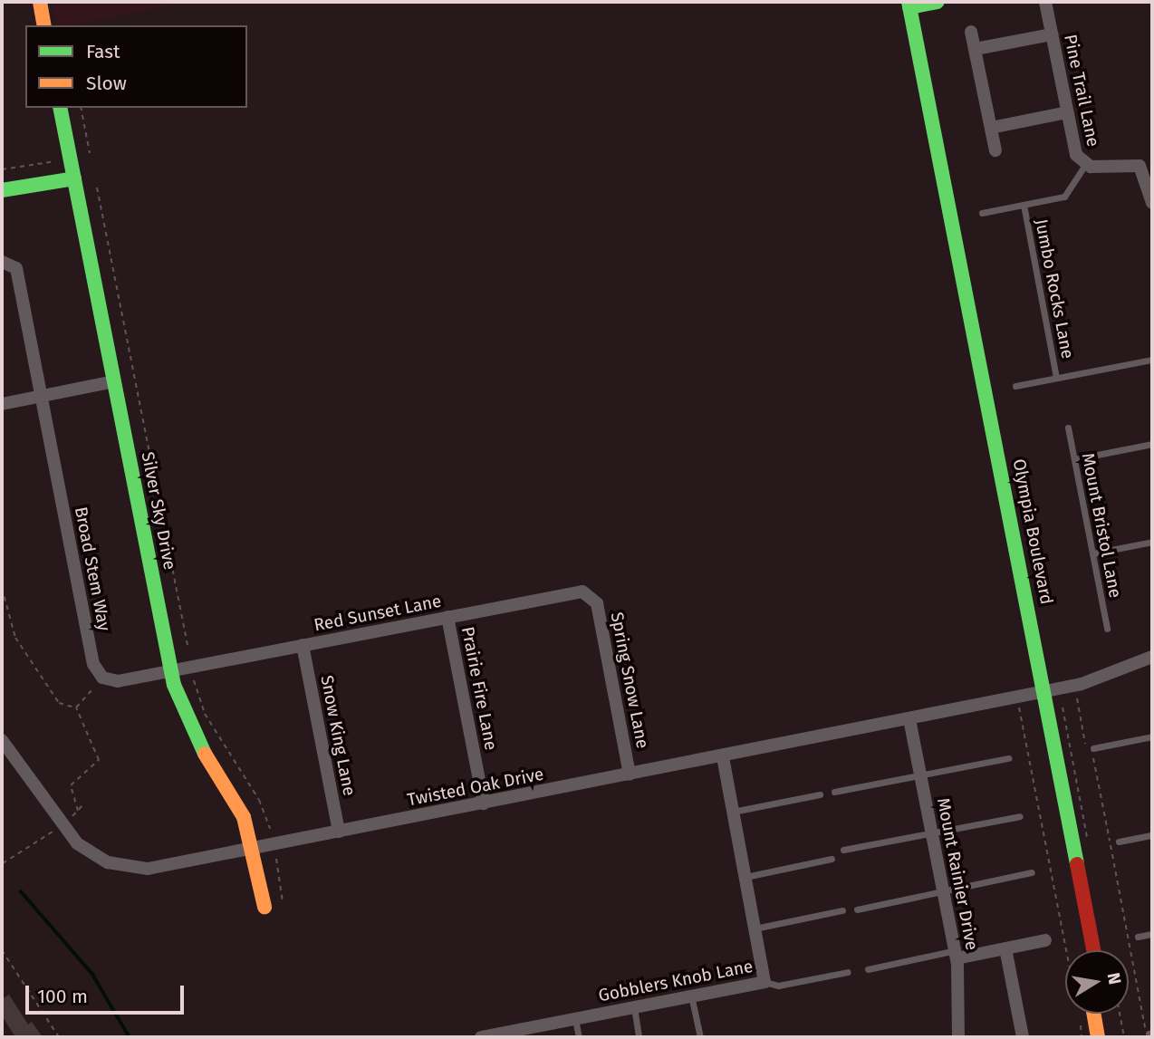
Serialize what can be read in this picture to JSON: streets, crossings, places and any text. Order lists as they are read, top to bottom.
{
  "streets": {
    "street": [
      "Pine Trail Lane",
      "Silver Sky Drive",
      "Olympia Boulevard",
      "Broad Stem Way",
      "Red Sunset Lane",
      "Spring Snow Lane",
      "Prairie Fire Lane",
      "Snow King Lane",
      "Twisted Oak Drive",
      "Mount Rainier Drive",
      "Gobblers Knob Lane"
    ],
    "lane": ["Jumbo Rocks Lane", "Mount Bristol Lane"]
  },
  "crossings": [
    ["Silver Sky Drive", "Red Sunset Lane"],
    ["Silver Sky Drive", "Twisted Oak Drive"],
    ["Olympia Boulevard", "Twisted Oak Drive"],
    ["Red Sunset Lane", "Spring Snow Lane"],
    ["Red Sunset Lane", "Prairie Fire Lane"],
    ["Red Sunset Lane", "Snow King Lane"],
    ["Spring Snow Lane", "Twisted Oak Drive"],
    ["Prairie Fire Lane", "Twisted Oak Drive"],
    ["Snow King Lane", "Twisted Oak Drive"],
    ["Twisted Oak Drive", "Mount Rainier Drive"],
    ["Twisted Oak Drive", "Gobblers Knob Lane"]
  ],
  "legend": ["Fast", "Slow"],
  "scale_bar": "100 m",
  "north": "right"
}
